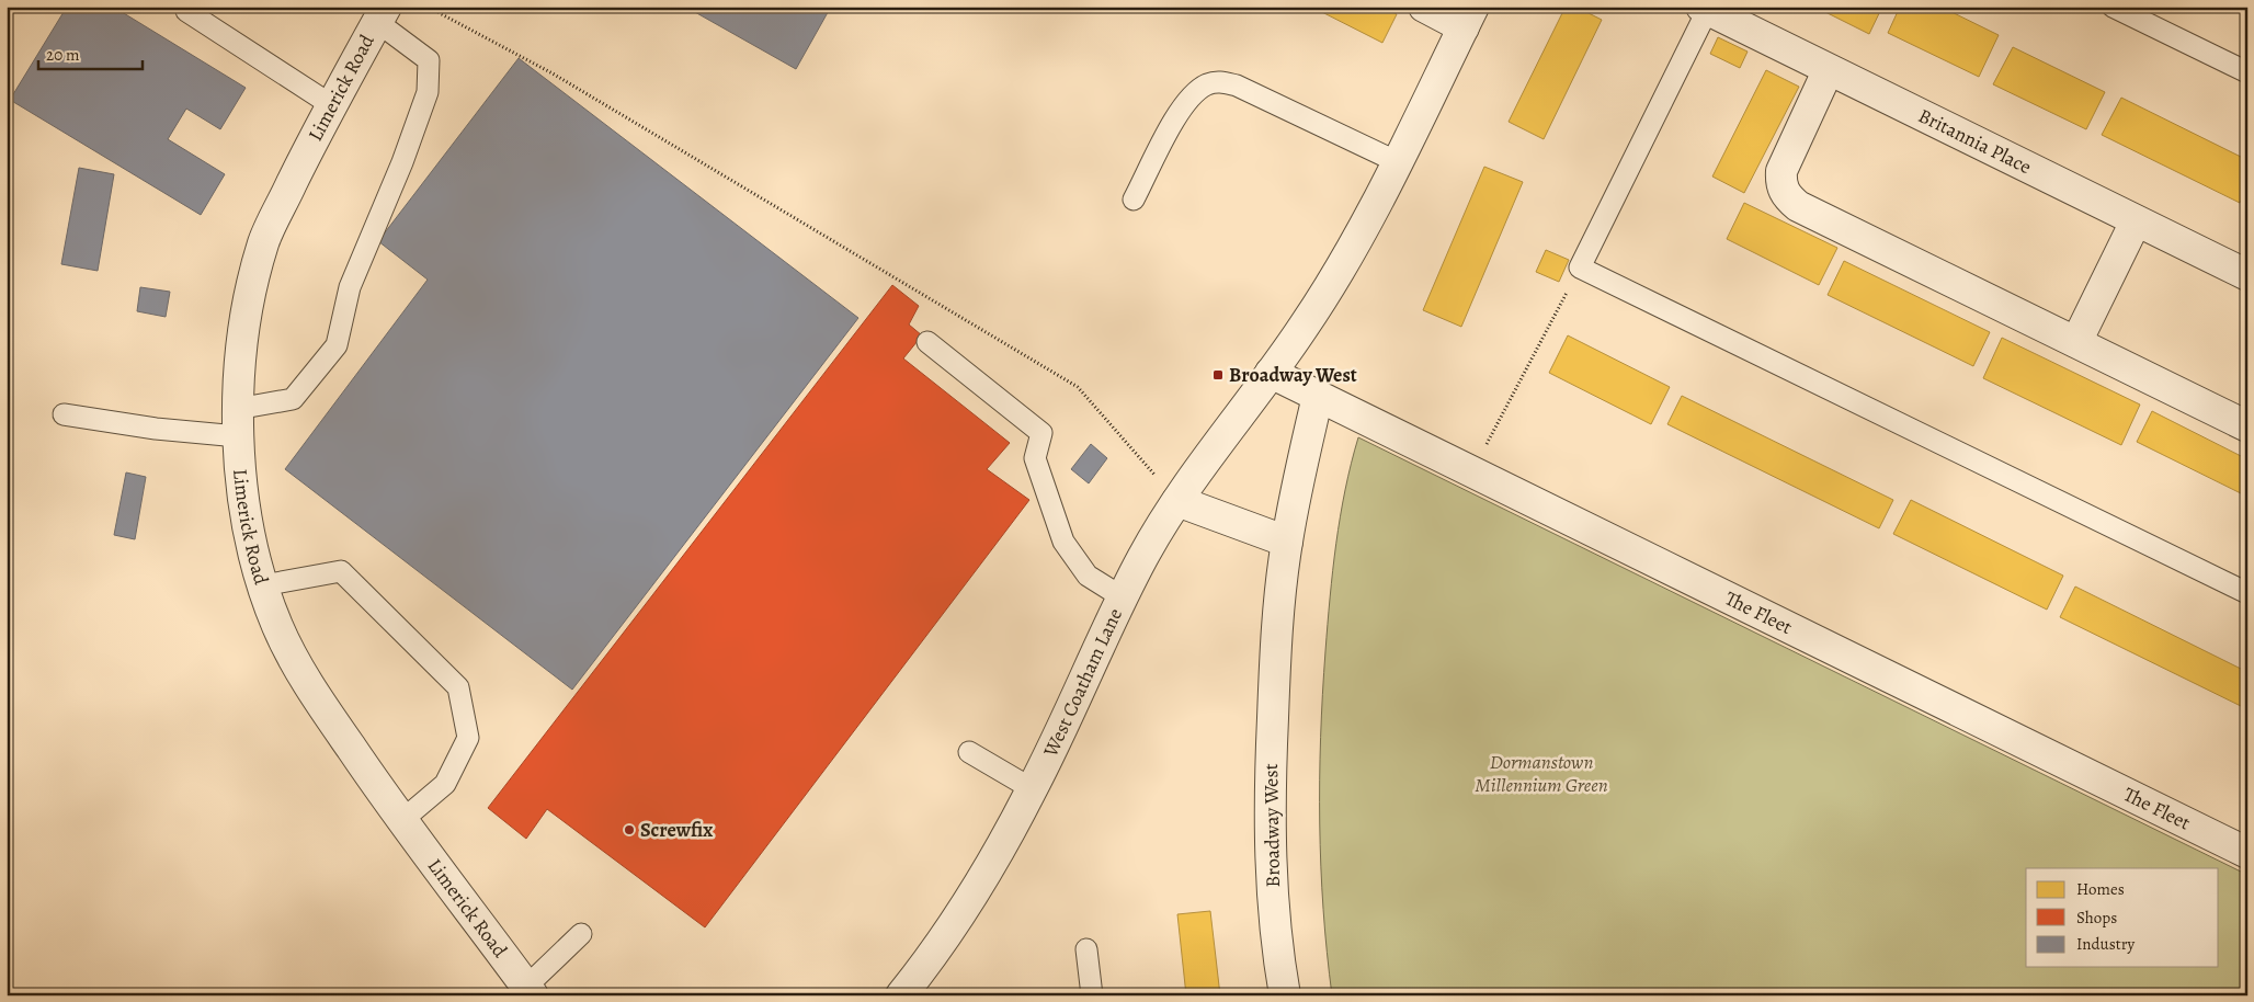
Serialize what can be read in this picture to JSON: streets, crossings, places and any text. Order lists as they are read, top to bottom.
{
  "streets": {
    "street": [
      "Limerick Road",
      "Britannia Place",
      "The Fleet",
      "West Coatham Lane",
      "Broadway West"
    ]
  },
  "crossings": [
    ["The Fleet", "West Coatham Lane"],
    ["The Fleet", "Broadway West"]
  ],
  "parks": ["Dormanstown Millennium Green"],
  "places": {
    "transit": ["Broadway West"],
    "other": ["Screwfix"]
  },
  "legend": ["Homes", "Shops", "Industry"],
  "scale_bar": "20 m"
}
